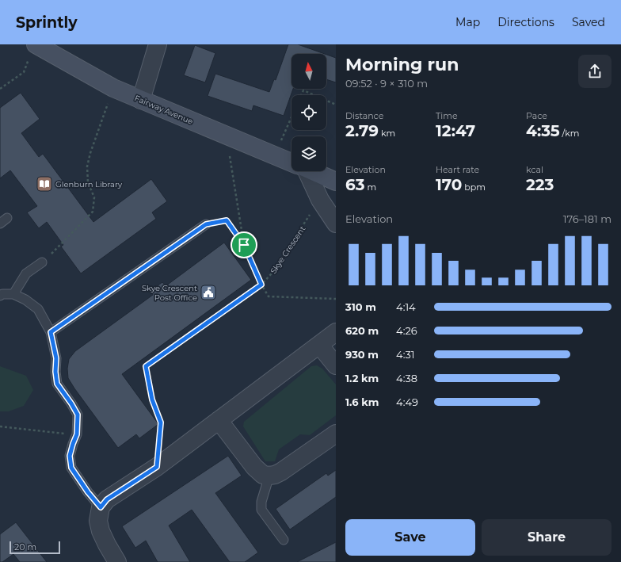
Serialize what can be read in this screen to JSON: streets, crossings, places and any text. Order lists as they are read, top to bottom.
{
  "streets": {
    "street": ["Fairway Avenue"],
    "path": ["Skye Crescent"]
  },
  "places": {
    "library": ["Glenburn Library"],
    "public building": ["Skye Crescent Post Office"]
  },
  "scale_bar": "20 m",
  "north": "top",
  "page": {
    "header": "Sprintly",
    "nav": ["Map", "Directions", "Saved"],
    "heading": ["Morning run", "09:52 · 9 × 310 m"],
    "stats": [
      ["Distance", "2.79 km"],
      ["Time", "12:47"],
      ["Pace", "4:35 /km"],
      ["Elevation", "63 m"],
      ["Heart rate", "170 bpm"],
      ["kcal", "223"]
    ],
    "chart": ["Elevation", "176–181 m"],
    "list": [
      {
        "name": "310 m",
        "note": "4:14"
      },
      {
        "name": "620 m",
        "note": "4:26"
      },
      {
        "name": "930 m",
        "note": "4:31"
      },
      {
        "name": "1.2 km",
        "note": "4:38"
      },
      {
        "name": "1.6 km",
        "note": "4:49"
      }
    ],
    "buttons": ["Save", "Share"],
    "scale": "20 m"
  }
}
